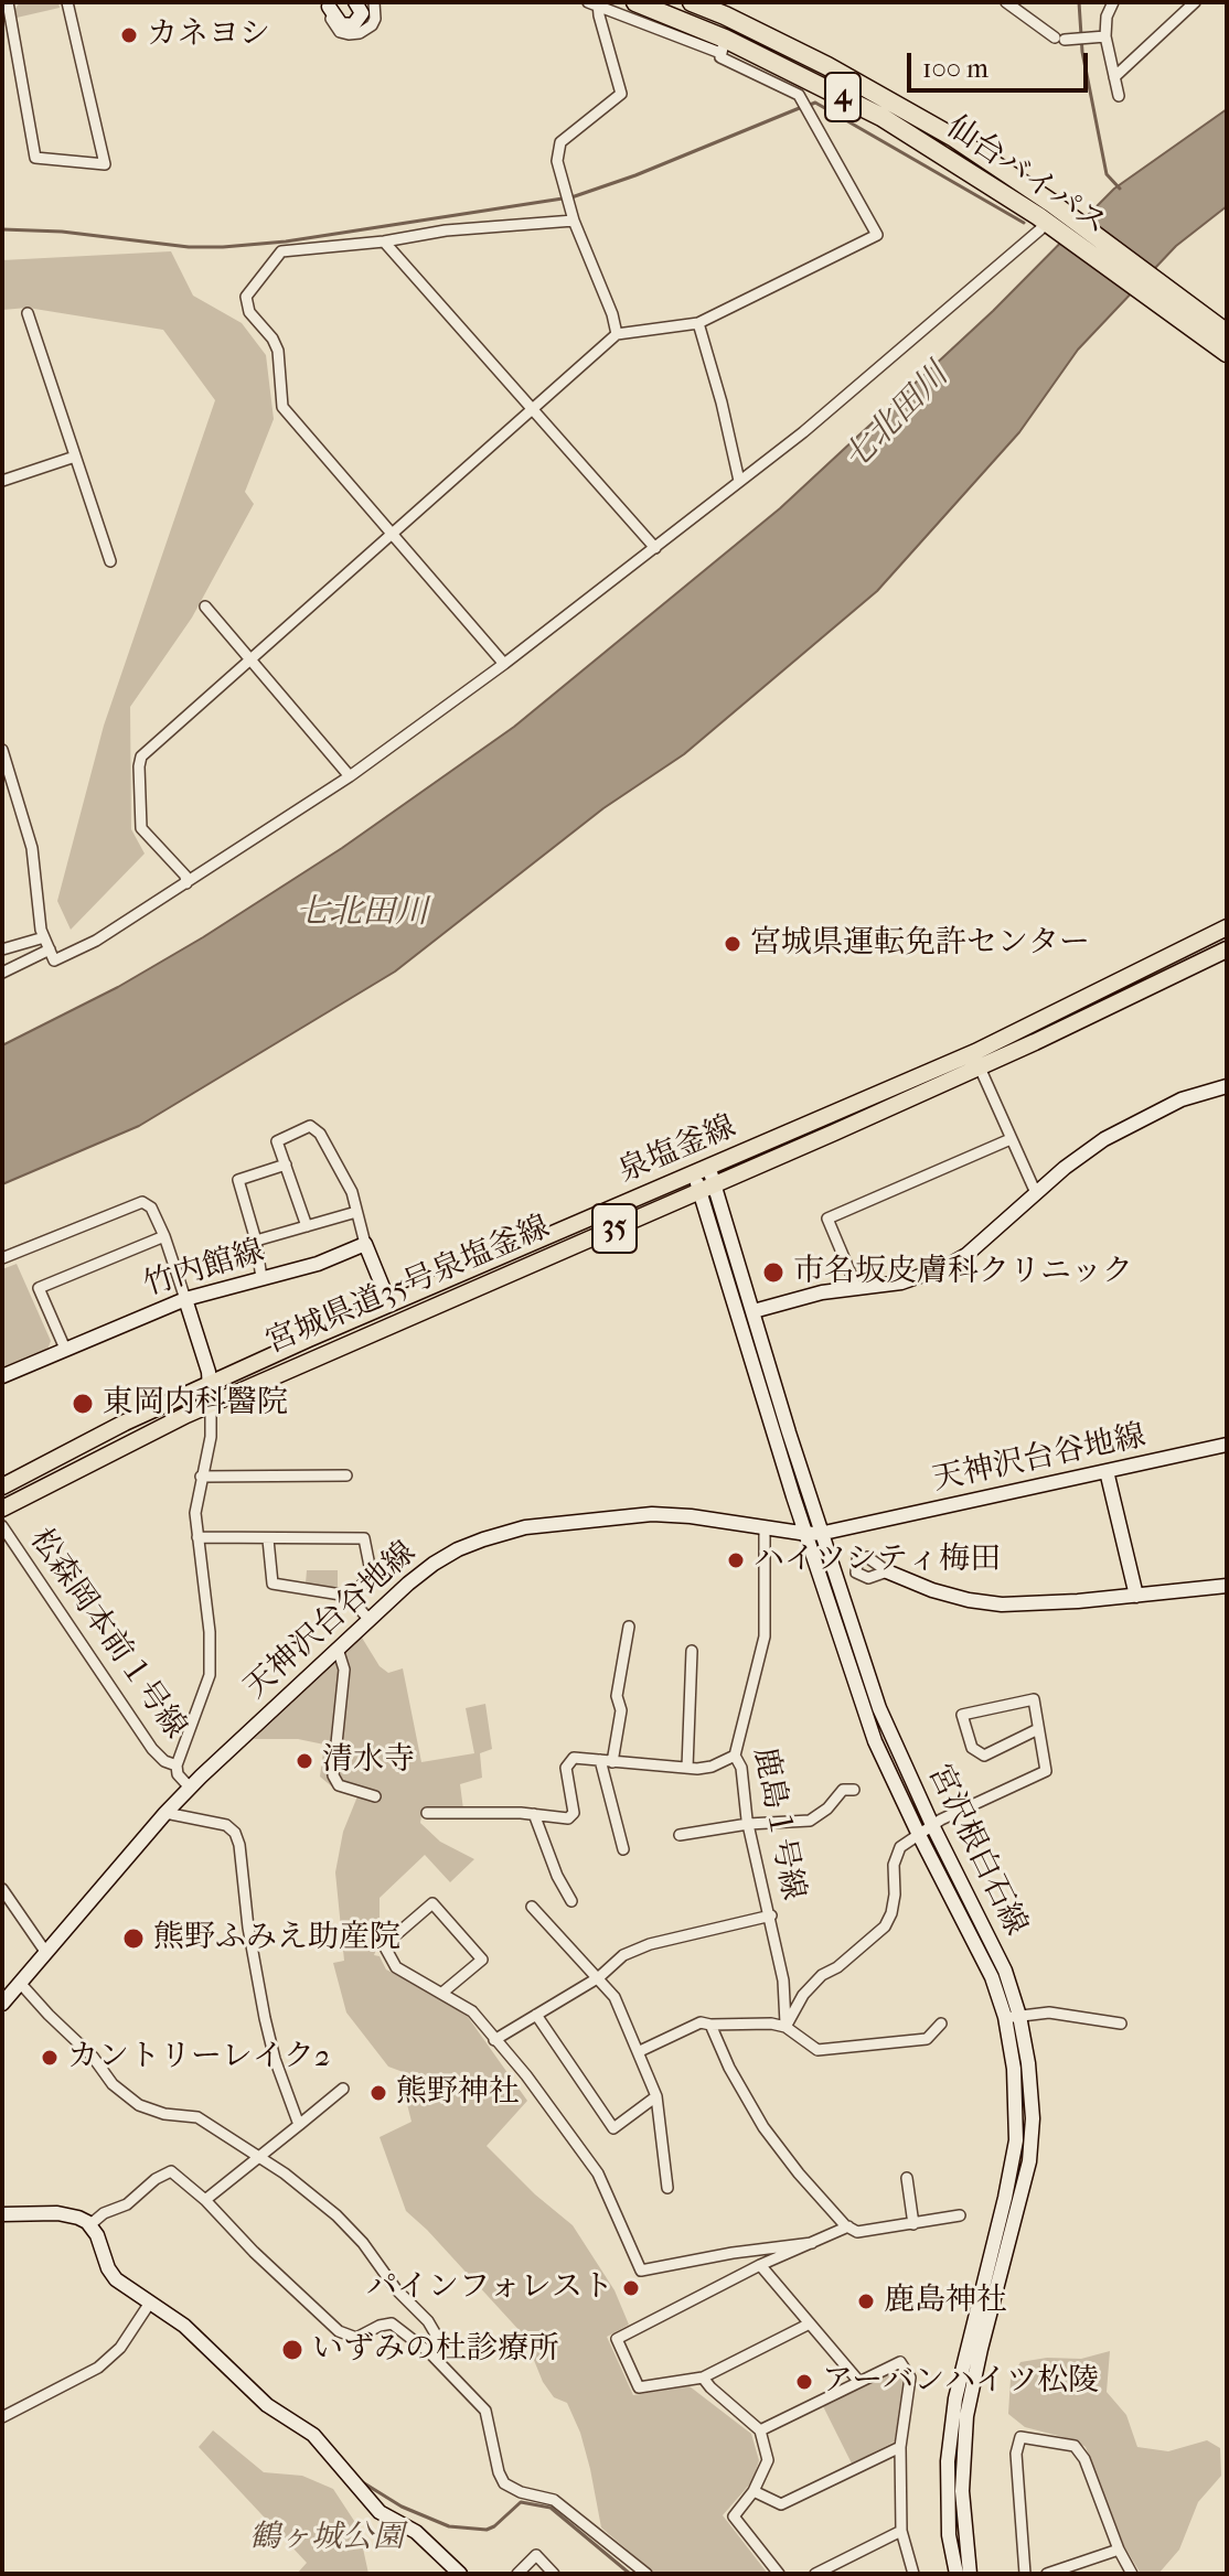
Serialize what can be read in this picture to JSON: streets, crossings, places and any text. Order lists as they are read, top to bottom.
{
  "streets": {
    "highway": ["4", "仙台バイパス"],
    "main road": ["泉塩釜線", "35", "宮城県道35号泉塩釜線"],
    "street": [
      "竹内館線",
      "天神沢台谷地線",
      "松森岡本前１号線",
      "鹿島１号線",
      "宮沢根白石線"
    ]
  },
  "crossings": [
    ["泉塩釜線", "宮城県道35号泉塩釜線"],
    ["泉塩釜線", "宮沢根白石線"],
    ["宮城県道35号泉塩釜線", "宮沢根白石線"],
    ["天神沢台谷地線", "松森岡本前１号線"],
    ["天神沢台谷地線", "鹿島１号線"],
    ["天神沢台谷地線", "宮沢根白石線"]
  ],
  "water": ["七北田川"],
  "parks": ["鶴ヶ城公園"],
  "places": [
    "カネヨシ",
    "宮城県運転免許センター",
    "市名坂皮膚科クリニック",
    "東岡内科醫院",
    "ハイツシティ梅田",
    "清水寺",
    "熊野ふみえ助産院",
    "カントリーレイク2",
    "熊野神社",
    "パインフォレスト",
    "鹿島神社",
    "いずみの杜診療所",
    "アーバンハイツ松陵"
  ],
  "scale_bar": "100 m"
}
